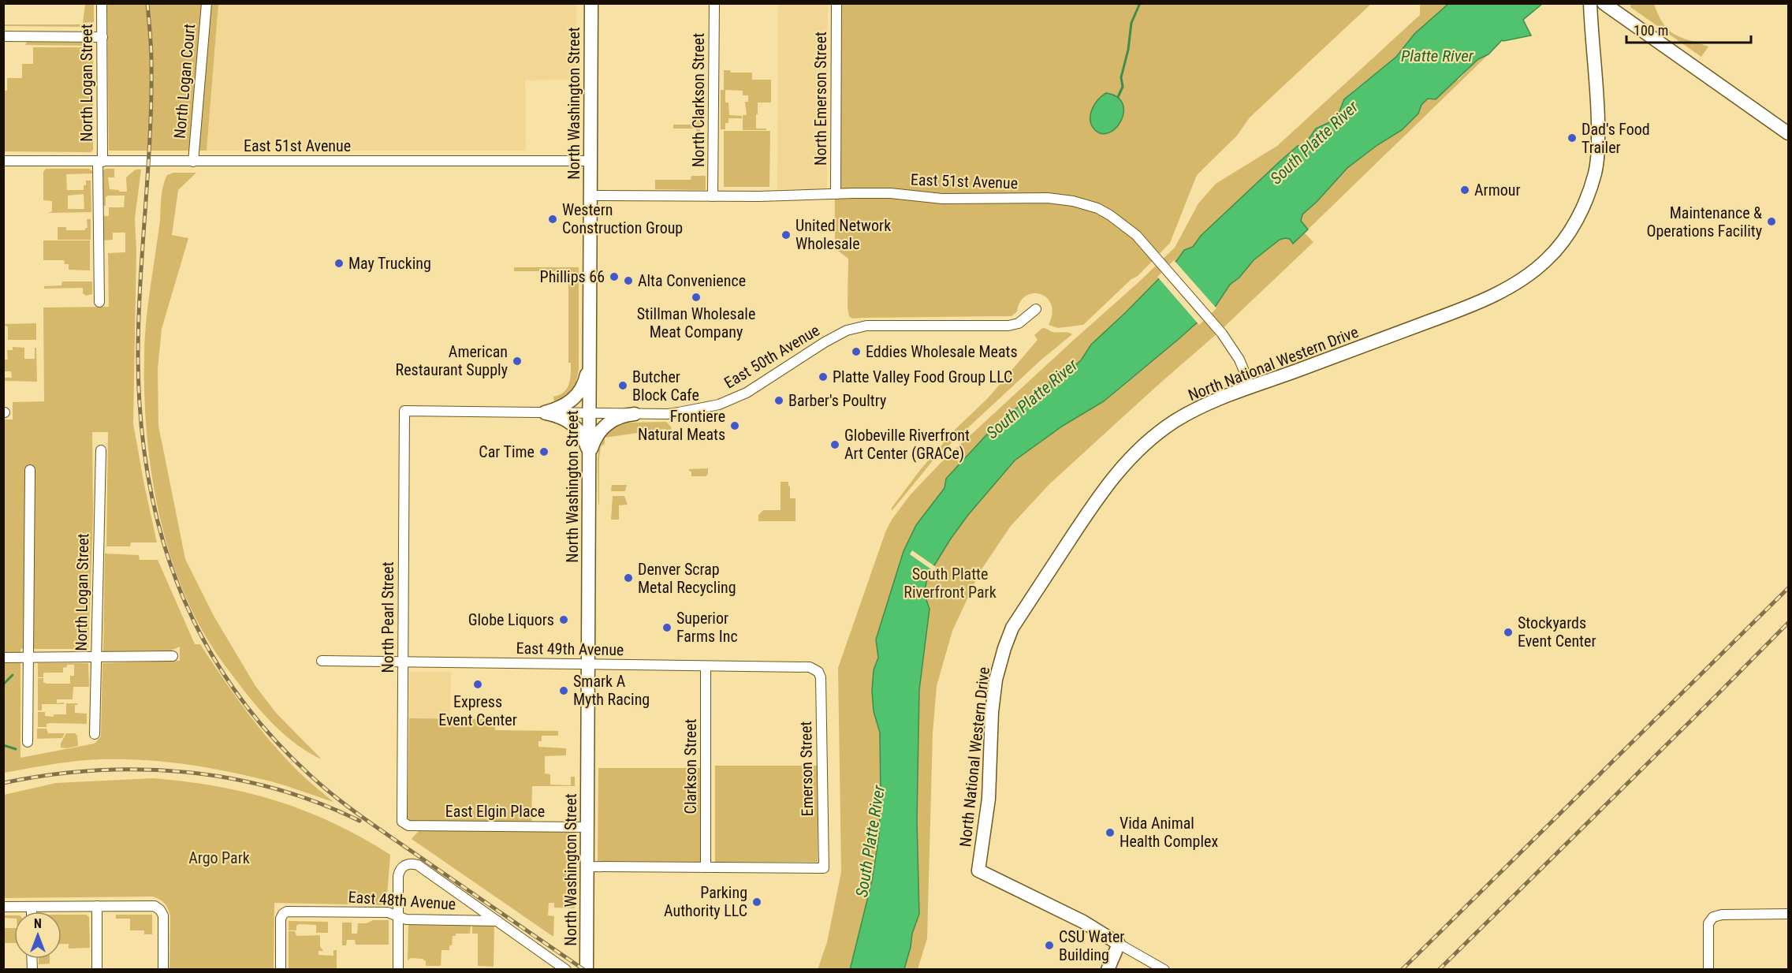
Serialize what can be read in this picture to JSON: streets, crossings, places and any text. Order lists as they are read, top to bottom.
{
  "streets": {
    "street": [
      "North Logan Court",
      "North Logan Street",
      "North Emerson Street",
      "North Clarkson Street",
      "North Washington Street",
      "East 51st Avenue",
      "East 50th Avenue",
      "North National Western Drive",
      "North Pearl Street",
      "East 49th Avenue",
      "Clarkson Street",
      "Emerson Street",
      "East Elgin Place",
      "East 48th Avenue"
    ]
  },
  "crossings": [
    ["North Logan Court", "East 51st Avenue"],
    ["North Logan Street", "East 51st Avenue"],
    ["North Emerson Street", "East 51st Avenue"],
    ["North Clarkson Street", "East 51st Avenue"],
    ["North Washington Street", "East 51st Avenue"],
    ["North Washington Street", "East 50th Avenue"],
    ["North Washington Street", "East 49th Avenue"],
    ["North Washington Street", "East Elgin Place"],
    ["East 51st Avenue", "North National Western Drive"],
    ["East 50th Avenue", "North Pearl Street"],
    ["North Pearl Street", "East 49th Avenue"],
    ["North Pearl Street", "East Elgin Place"],
    ["East 49th Avenue", "Clarkson Street"],
    ["East 49th Avenue", "Emerson Street"],
    ["Clarkson Street", "Emerson Street"]
  ],
  "water": ["Platte River", "South Platte River"],
  "parks": ["South Platte Riverfront Park", "Argo Park"],
  "places": [
    "Dad's Food Trailer",
    "Armour",
    "Western Construction Group",
    "Maintenance & Operations Facility",
    "United Network Wholesale",
    "May Trucking",
    "Phillips 66",
    "Alta Convenience",
    "Stillman Wholesale Meat Company",
    "Eddies Wholesale Meats",
    "American Restaurant Supply",
    "Platte Valley Food Group LLC",
    "Butcher Block Cafe",
    "Barber's Poultry",
    "Frontiere Natural Meats",
    "Globeville Riverfront Art Center (GRACe)",
    "Car Time",
    "Denver Scrap Metal Recycling",
    "Globe Liquors",
    "Superior Farms Inc",
    "Stockyards Event Center",
    "Express Event Center",
    "Smark A Myth Racing",
    "Vida Animal Health Complex",
    "Parking Authority LLC",
    "CSU Water Building"
  ],
  "scale_bar": "100 m",
  "north": "top"
}
